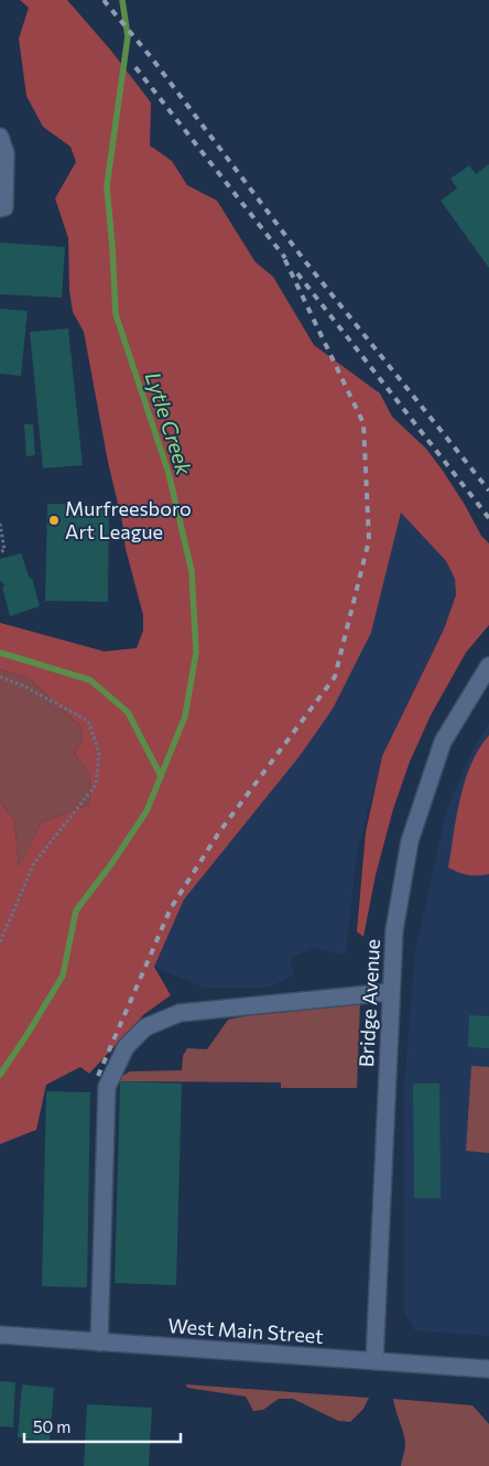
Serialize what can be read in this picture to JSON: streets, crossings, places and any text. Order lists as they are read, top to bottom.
{
  "streets": {
    "street": ["Bridge Avenue", "West Main Street"]
  },
  "crossings": [
    ["Bridge Avenue", "West Main Street"]
  ],
  "water": ["Lytle Creek"],
  "places": ["Murfreesboro Art League"],
  "scale_bar": "50 m"
}
